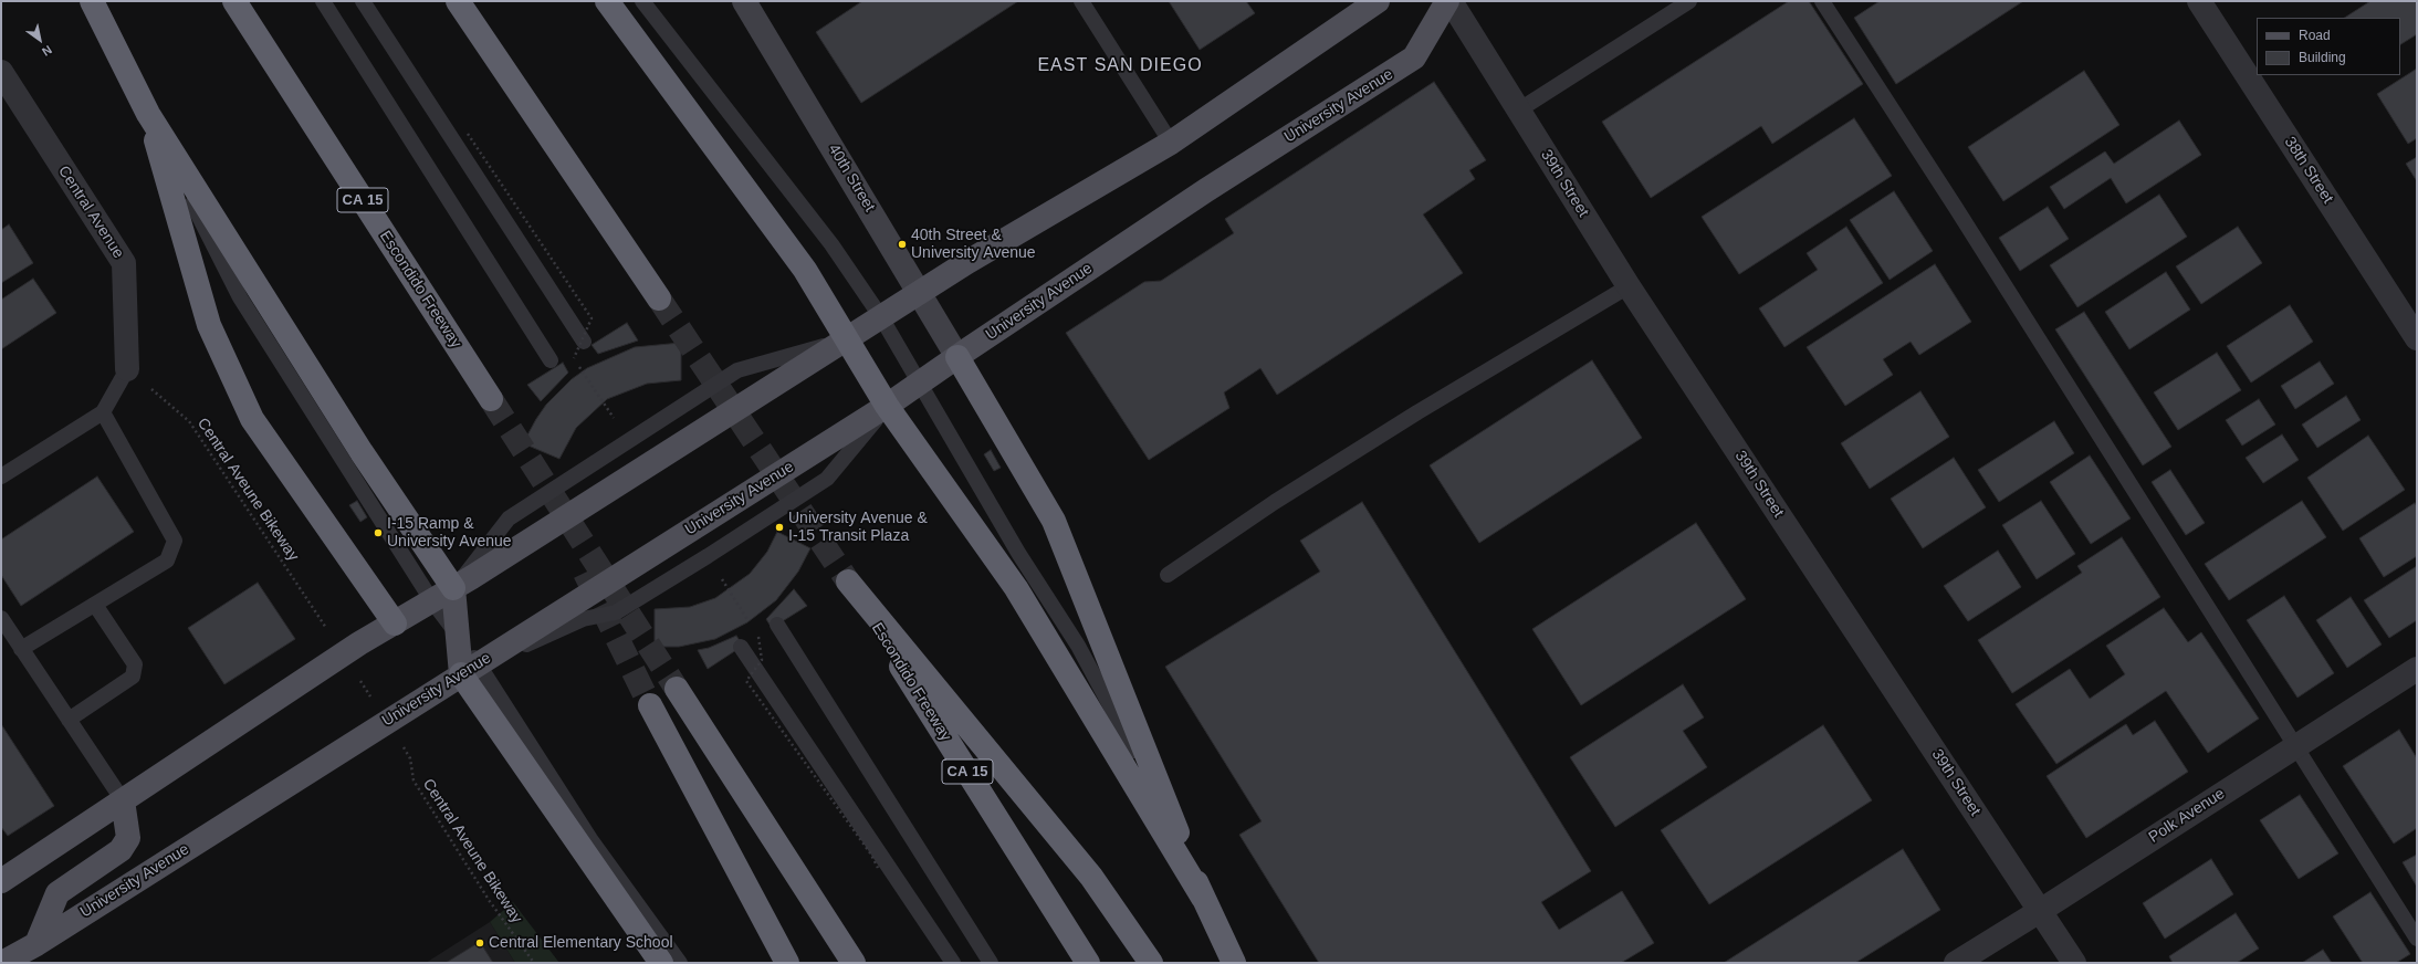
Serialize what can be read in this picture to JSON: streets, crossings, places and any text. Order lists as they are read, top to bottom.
{
  "streets": {
    "highway": ["CA 15", "Escondido Freeway"],
    "main road": ["University Avenue"],
    "street": [
      "38th Street",
      "40th Street",
      "39th Street",
      "Central Avenue",
      "Polk Avenue"
    ],
    "path": ["Central Aveune Bikeway"]
  },
  "crossings": [
    ["University Avenue", "40th Street"],
    ["University Avenue", "39th Street"],
    ["University Avenue", "Central Aveune Bikeway"],
    ["39th Street", "Polk Avenue"],
    ["Central Avenue", "Central Aveune Bikeway"]
  ],
  "districts": ["EAST SAN DIEGO"],
  "places": [
    "40th Street & University Avenue",
    "University Avenue & I-15 Transit Plaza",
    "I-15 Ramp & University Avenue",
    "Central Elementary School"
  ],
  "legend": ["Road", "Building"],
  "north": "bottom right"
}
